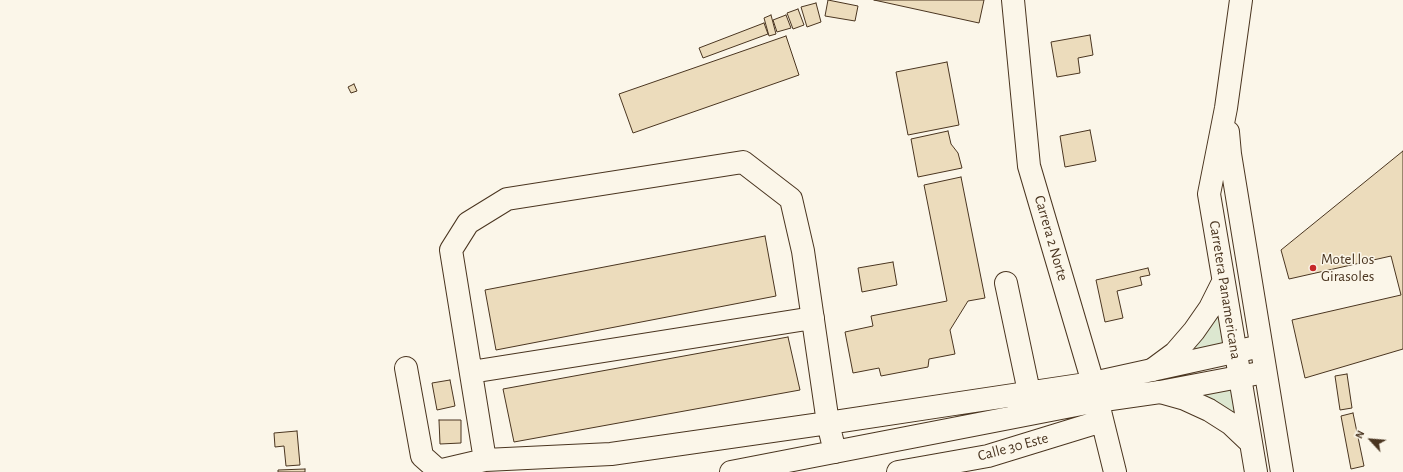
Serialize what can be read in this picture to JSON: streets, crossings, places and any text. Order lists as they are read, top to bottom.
{
  "streets": {
    "main road": ["Carrera 2 Norte", "Carretera Panamericana", "Calle 30 Este"]
  },
  "crossings": [
    ["Carrera 2 Norte", "Calle 30 Este"]
  ],
  "places": ["Motel los Girasoles"],
  "north": "top left"
}
